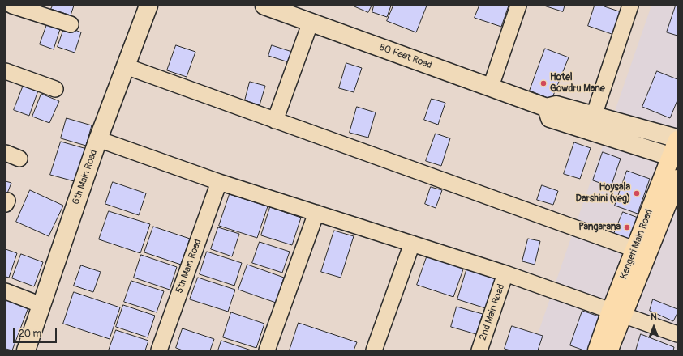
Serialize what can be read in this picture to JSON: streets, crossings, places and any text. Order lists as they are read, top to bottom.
{
  "streets": {
    "main road": ["Kengeri Main Road"],
    "street": [
      "80 Feet Road",
      "6th Main Road",
      "5th Main Road",
      "2nd Main Road"
    ]
  },
  "crossings": [
    ["80 Feet Road", "Kengeri Main Road"]
  ],
  "places": ["Hotel Gowdru Mane", "Hoysala Darshini (veg)", "Pangarana"],
  "scale_bar": "20 m",
  "north": "top"
}
